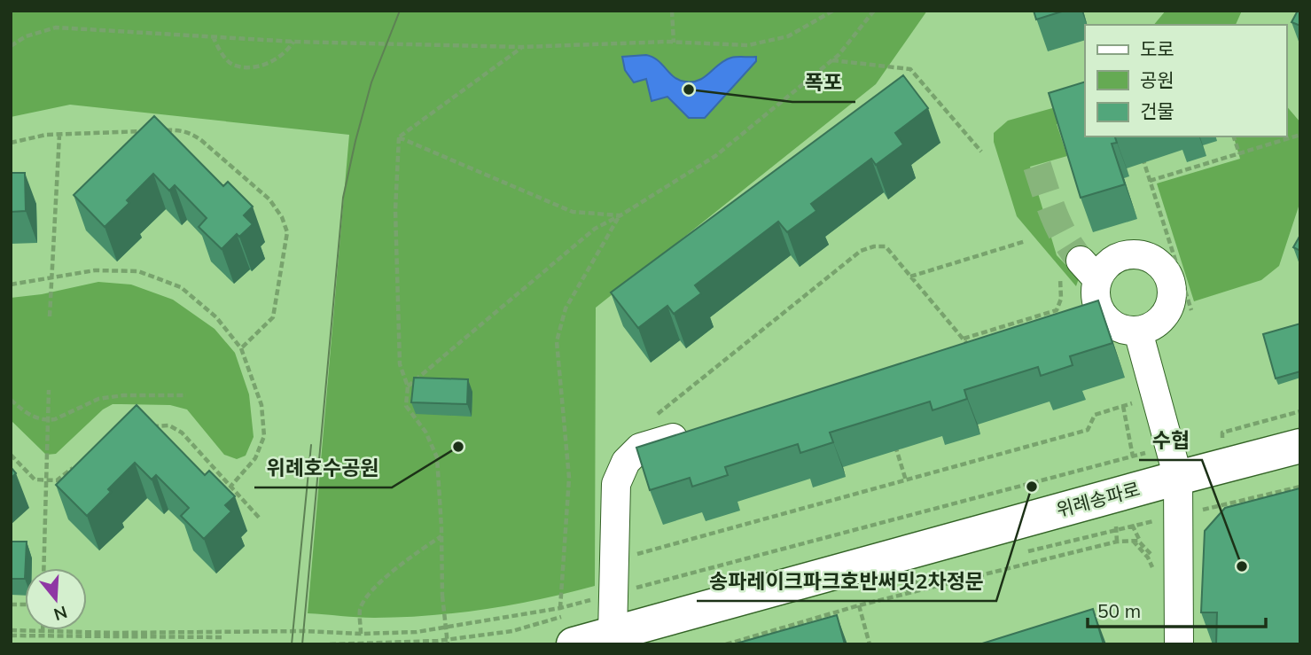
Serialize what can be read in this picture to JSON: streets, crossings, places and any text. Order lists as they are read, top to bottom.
{
  "streets": {
    "main road": ["위례송파로"]
  },
  "places": [
    "폭포",
    "위례호수공원",
    "송파레이크파크호반써밋2차정문",
    "수협"
  ],
  "legend": ["도로", "공원", "건물"],
  "scale_bar": "50 m",
  "north": "bottom"
}
